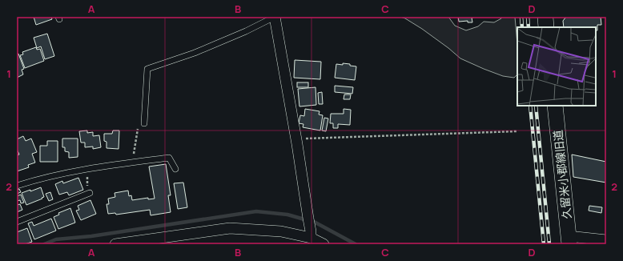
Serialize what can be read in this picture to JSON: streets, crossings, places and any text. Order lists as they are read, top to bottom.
{
  "streets": {
    "street": ["久留米小郡線旧道"]
  },
  "grid": {
    "columns": [
      "A",
      "B",
      "C",
      "D"
    ],
    "rows": ["1", "2"]
  }
}
